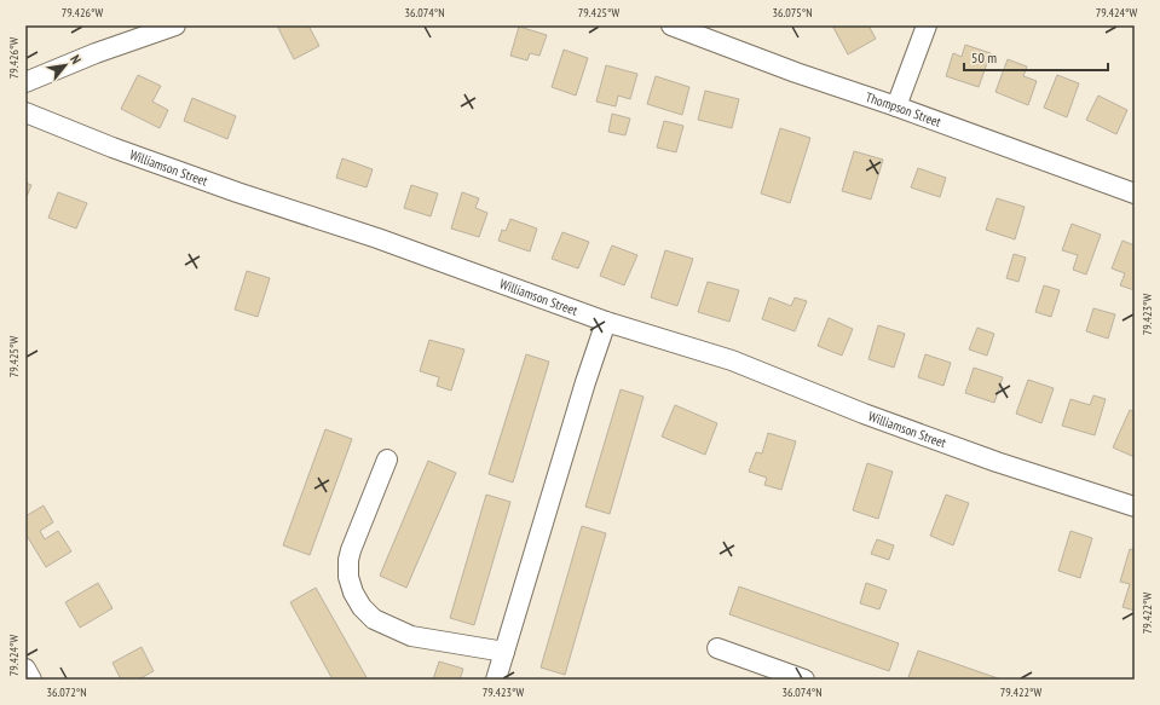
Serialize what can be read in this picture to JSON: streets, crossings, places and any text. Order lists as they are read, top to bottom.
{
  "streets": {
    "street": ["Thompson Street", "Williamson Street"]
  },
  "scale_bar": "50 m",
  "north": "top right",
  "coordinates": [
    "79.426°W",
    "36.074°N",
    "79.425°W",
    "36.075°N",
    "79.424°W",
    "79.423°W",
    "79.422°W",
    "36.072°N"
  ]
}
